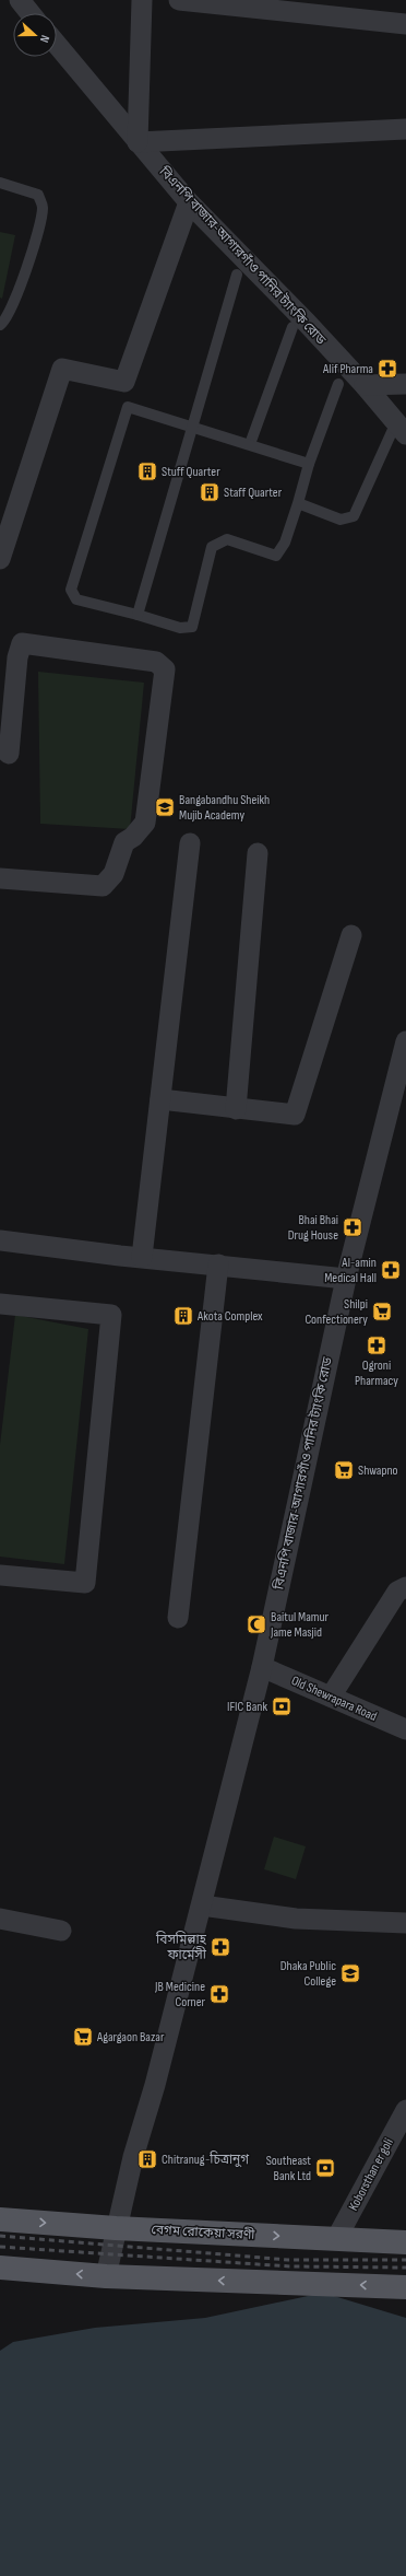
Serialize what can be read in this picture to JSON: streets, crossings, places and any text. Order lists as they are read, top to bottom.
{
  "streets": {
    "main road": ["বেগম রোকেয়া সরণী"],
    "street": ["বিএনপি বাজার-আগারগাঁও পানির ট্যাংকি রোড", "Old Shewrapara Road", "Koborsthan er goli"]
  },
  "crossings": [
    ["বিএনপি বাজার-আগারগাঁও পানির ট্যাংকি রোড", "Old Shewrapara Road"],
    ["বিএনপি বাজার-আগারগাঁও পানির ট্যাংকি রোড", "বেগম রোকেয়া সরণী"],
    ["Koborsthan er goli", "বেগম রোকেয়া সরণী"]
  ],
  "places": {
    "pharmacy": [
      "Alif Pharma",
      "Bhai Bhai Drug House",
      "Al-amin Medical Hall",
      "Ogroni Pharmacy",
      "বিসমিল্লাহ ফার্মেসী",
      "JB Medicine Corner"
    ],
    "building": [
      "Stuff Quarter",
      "Staff Quarter",
      "Akota Complex",
      "Chitranug-চিত্রানুগ"
    ],
    "school or university": ["Bangabandhu Sheikh Mujib Academy", "Dhaka Public College"],
    "supermarket": ["Shilpi Confectionery", "Shwapno", "Agargaon Bazar"],
    "mosque": ["Baitul Mamur Jame Masjid"],
    "bank": ["IFIC Bank", "Southeast Bank Ltd"]
  },
  "north": "right"
}
